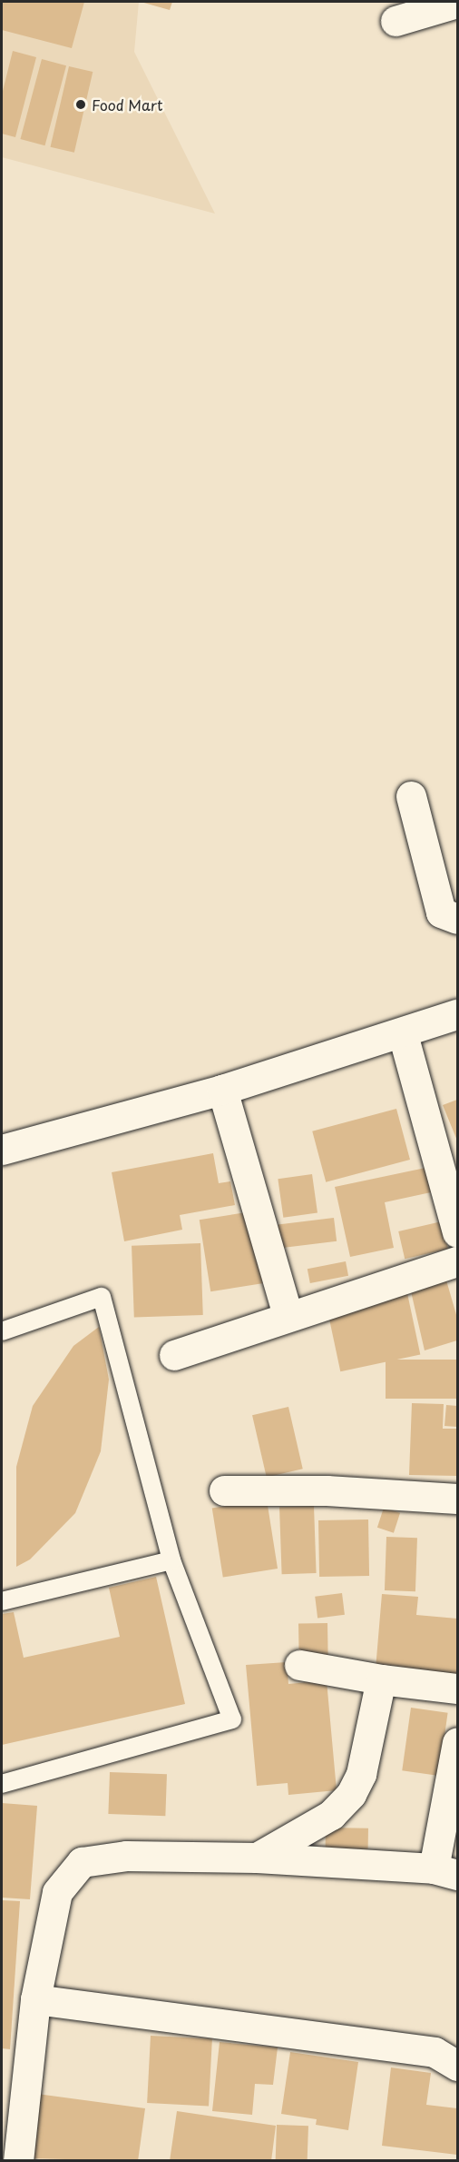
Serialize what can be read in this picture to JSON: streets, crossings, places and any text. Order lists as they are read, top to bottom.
{
  "places": ["Food Mart"]
}
